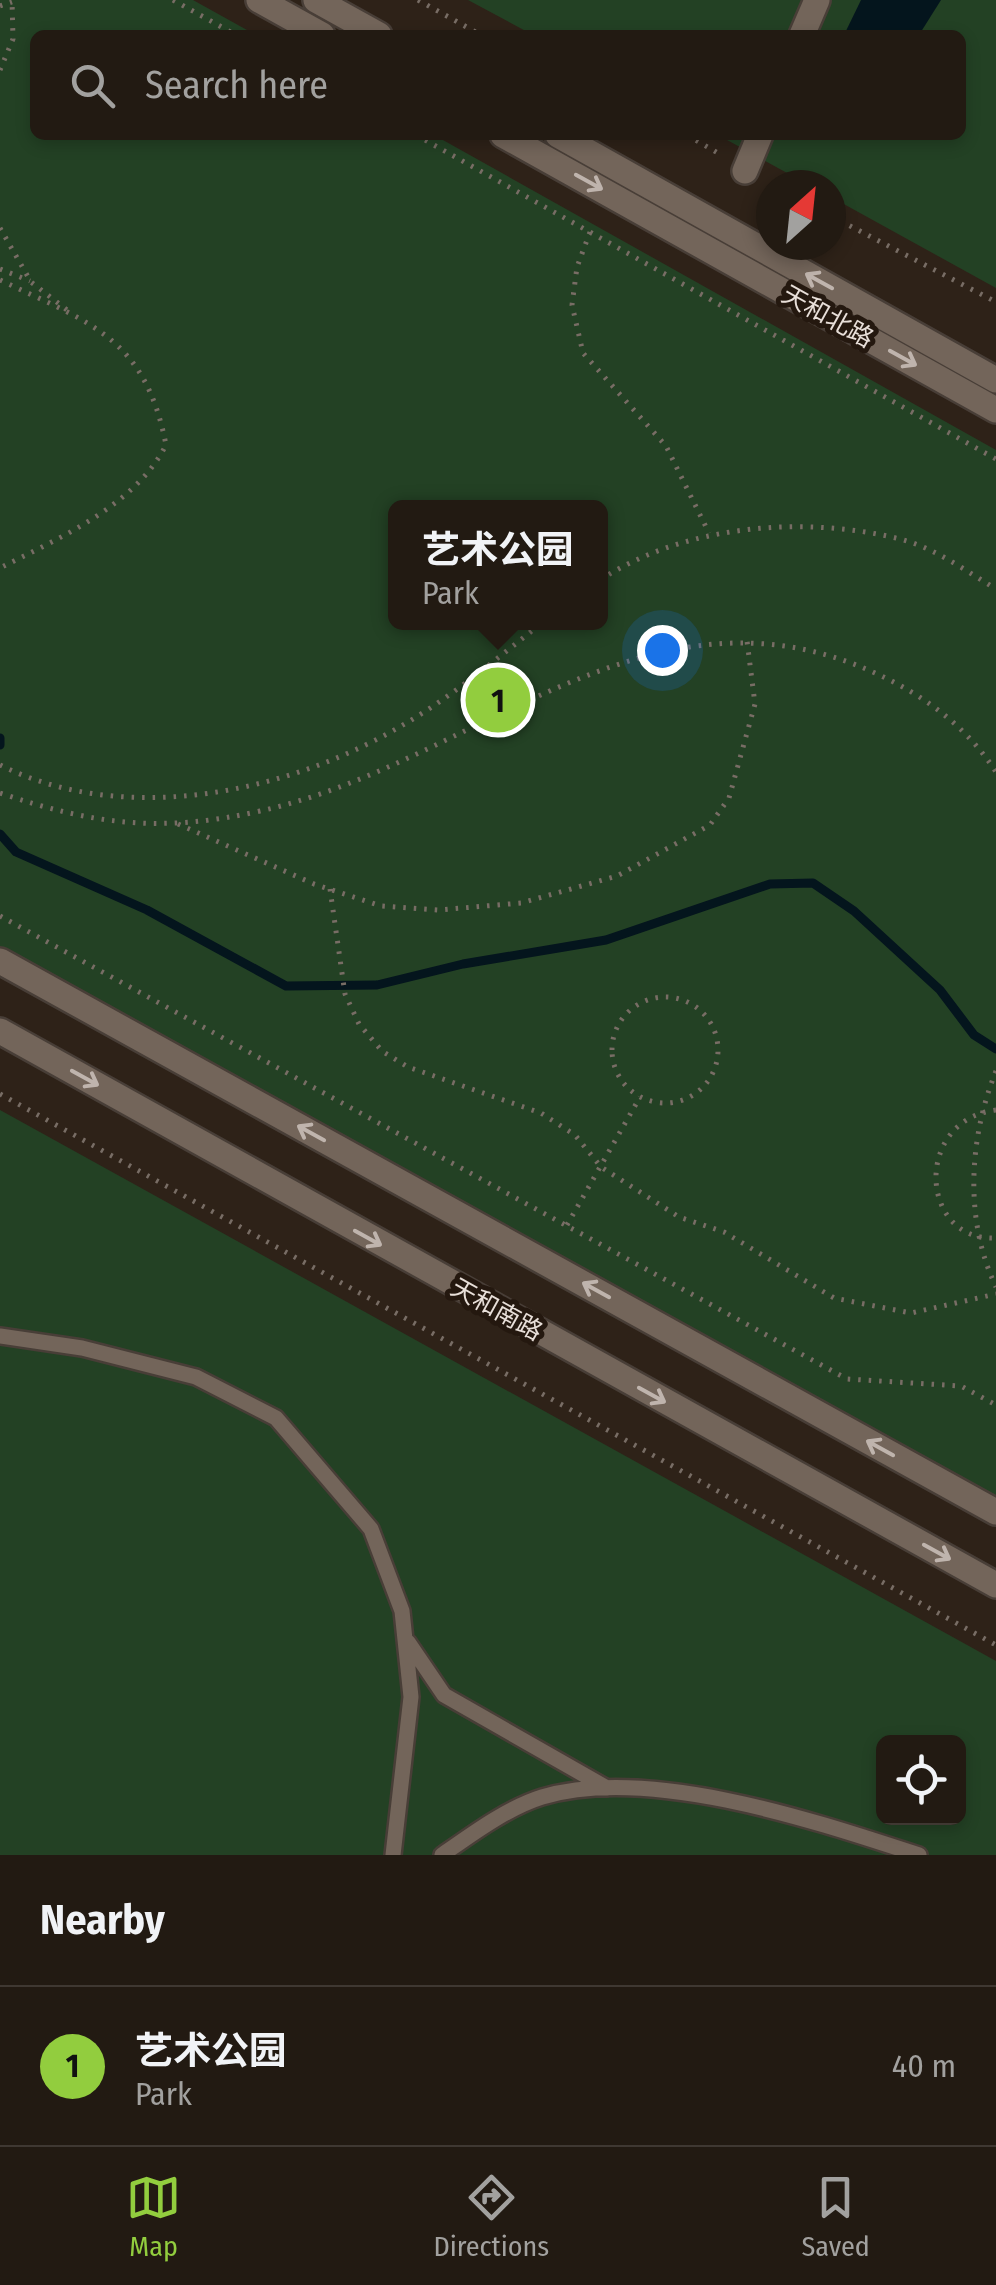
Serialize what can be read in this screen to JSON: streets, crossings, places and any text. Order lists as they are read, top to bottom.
{
  "streets": {
    "street": ["天和北路", "天和南路"]
  },
  "north": "top right",
  "page": {
    "search": "Search here",
    "popup": ["艺术公园", "Park"],
    "pins": "1",
    "heading": "Nearby",
    "list": [
      {
        "mark": "1",
        "name": "艺术公园",
        "note": "Park",
        "value": "40 m"
      }
    ],
    "nav": ["Map", "Directions", "Saved"]
  }
}
